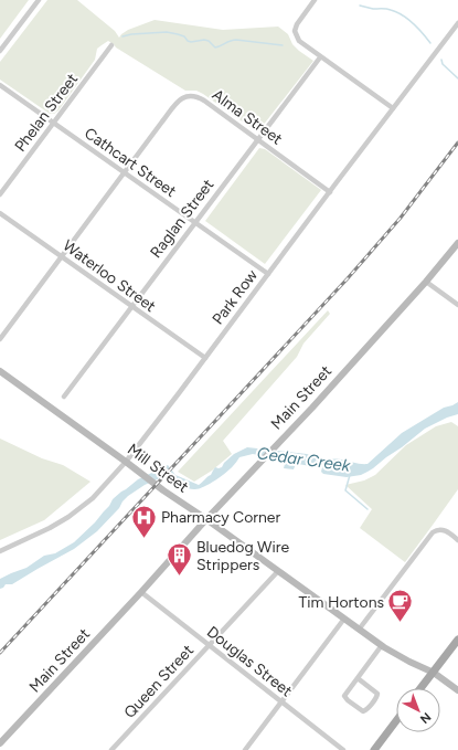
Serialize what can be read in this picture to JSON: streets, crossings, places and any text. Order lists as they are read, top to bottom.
{
  "streets": {
    "main road": ["Main Street", "Mill Street"],
    "street": [
      "Phelan Street",
      "Alma Street",
      "Cathcart Street",
      "Raglan Street",
      "Waterloo Street",
      "Park Row",
      "Douglas Street",
      "Queen Street"
    ]
  },
  "crossings": [
    ["Phelan Street", "Cathcart Street"],
    ["Alma Street", "Cathcart Street"],
    ["Alma Street", "Raglan Street"],
    ["Alma Street", "Waterloo Street"],
    ["Alma Street", "Park Row"],
    ["Cathcart Street", "Raglan Street"],
    ["Cathcart Street", "Park Row"],
    ["Raglan Street", "Waterloo Street"],
    ["Waterloo Street", "Park Row"],
    ["Park Row", "Mill Street"],
    ["Main Street", "Mill Street"],
    ["Main Street", "Douglas Street"],
    ["Mill Street", "Queen Street"],
    ["Douglas Street", "Queen Street"]
  ],
  "water": ["Cedar Creek"],
  "places": {
    "hospital": ["Pharmacy Corner"],
    "building": ["Bluedog Wire Strippers"],
    "cafe": ["Tim Hortons"]
  },
  "north": "bottom right"
}
